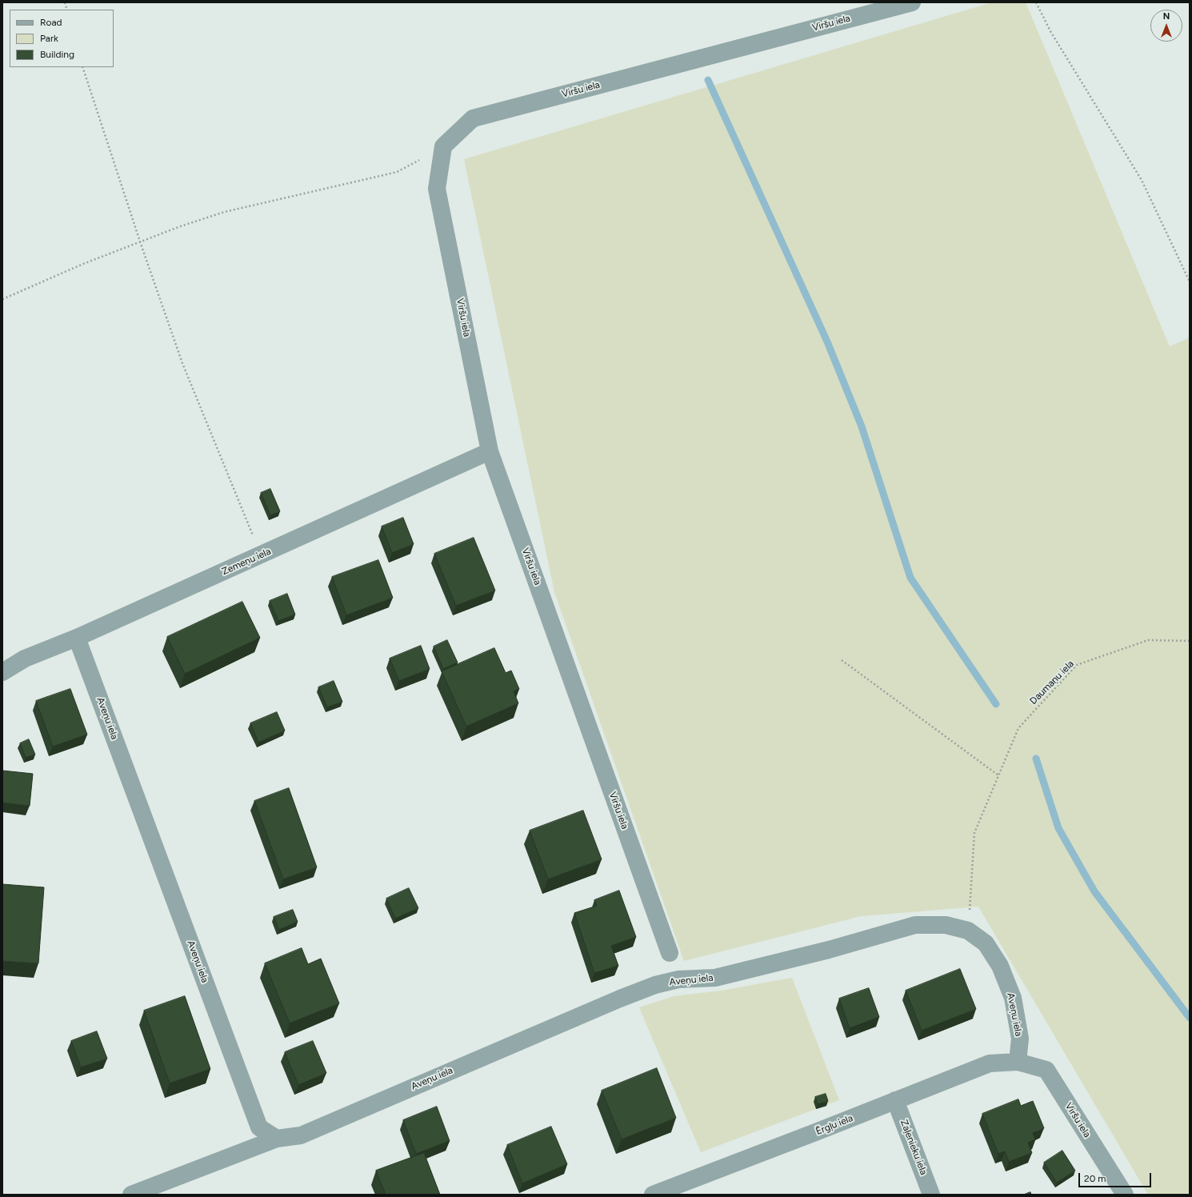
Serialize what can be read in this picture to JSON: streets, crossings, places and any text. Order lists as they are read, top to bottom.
{
  "streets": {
    "street": [
      "Viršu iela",
      "Zemeņu iela",
      "Aveņu iela",
      "Ērgļu iela",
      "Zaļenieku iela"
    ],
    "path": ["Daumaņu iela"]
  },
  "crossings": [
    ["Viršu iela", "Zemeņu iela"],
    ["Viršu iela", "Aveņu iela"],
    ["Viršu iela", "Ērgļu iela"],
    ["Zemeņu iela", "Aveņu iela"],
    ["Daumaņu iela", "Aveņu iela"],
    ["Aveņu iela", "Ērgļu iela"],
    ["Ērgļu iela", "Zaļenieku iela"]
  ],
  "legend": ["Road", "Park", "Building"],
  "scale_bar": "20 m",
  "north": "top"
}
